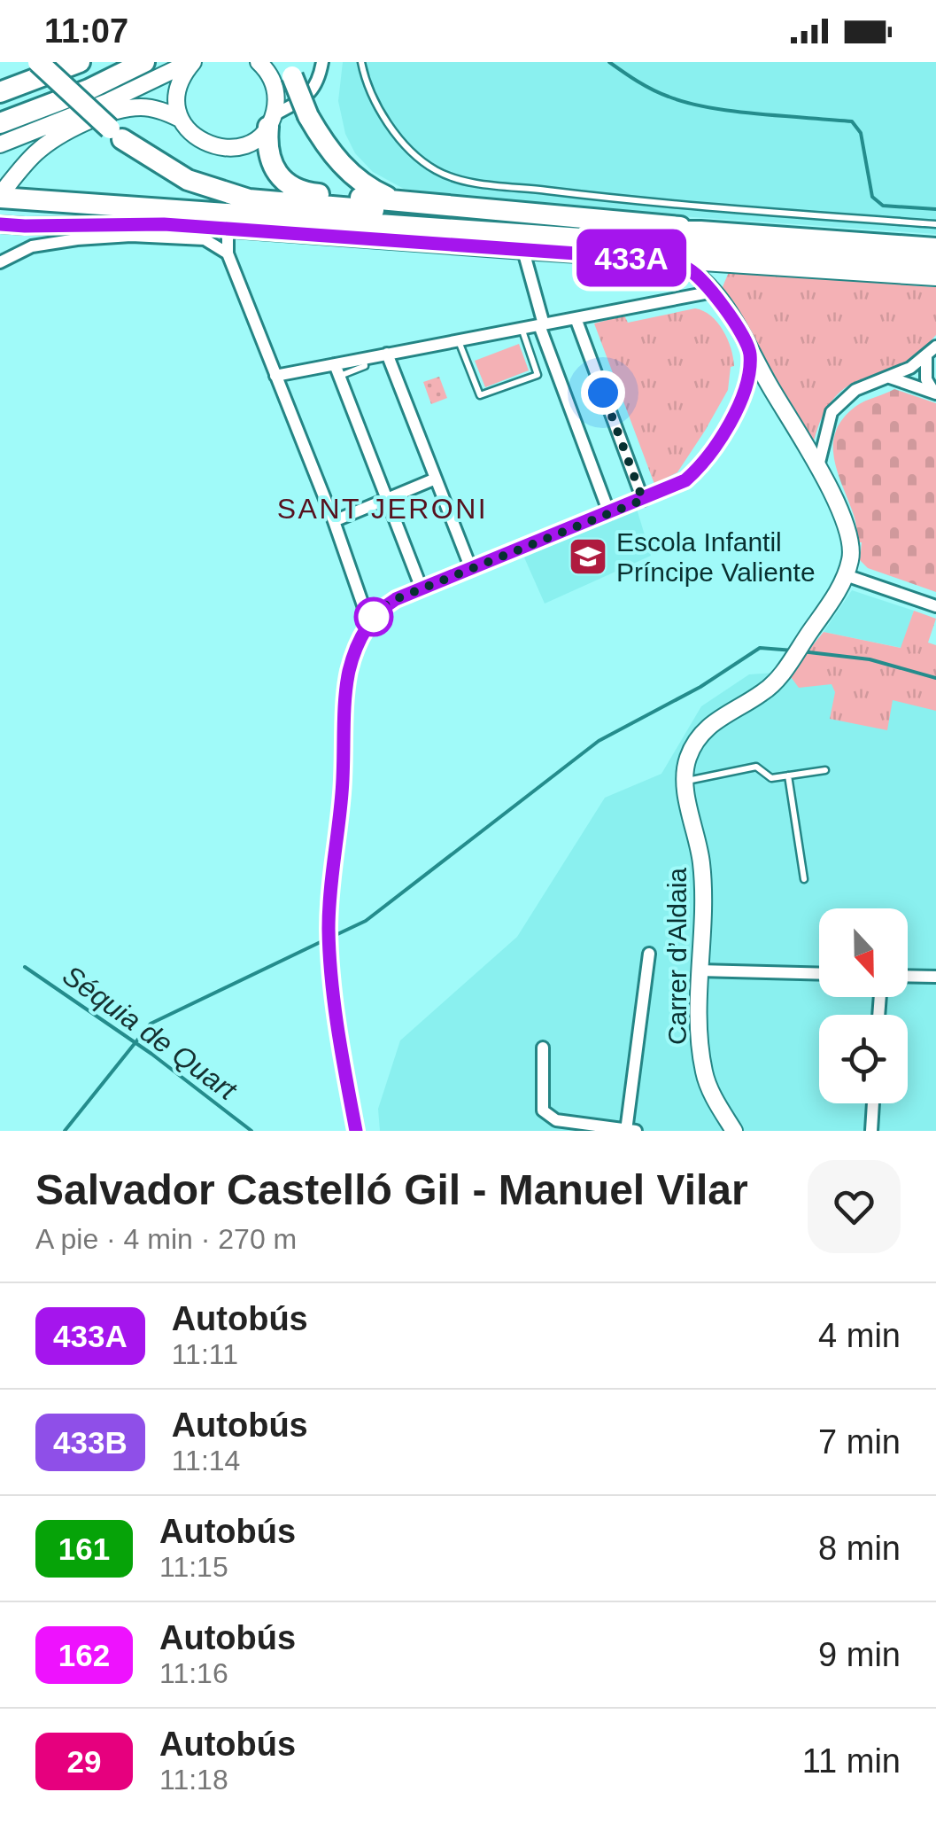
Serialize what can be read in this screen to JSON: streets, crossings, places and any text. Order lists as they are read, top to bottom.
{
  "streets": {
    "street": ["Carrer d’Aldaia"]
  },
  "districts": ["SANT JERONI"],
  "water": ["Séquia de Quart"],
  "places": {
    "school or university": ["Escola Infantil Príncipe Valiente"]
  },
  "lines": ["bus line 433A"],
  "north": "bottom",
  "page": {
    "status": "11:07",
    "on_map": "433A",
    "heading": ["Salvador Castelló Gil - Manuel Vilar", "A pie · 4 min · 270 m"],
    "list": [
      {
        "mark": "433A",
        "name": "Autobús",
        "note": "11:11",
        "value": "4 min"
      },
      {
        "mark": "433B",
        "name": "Autobús",
        "note": "11:14",
        "value": "7 min"
      },
      {
        "mark": "161",
        "name": "Autobús",
        "note": "11:15",
        "value": "8 min"
      },
      {
        "mark": "162",
        "name": "Autobús",
        "note": "11:16",
        "value": "9 min"
      },
      {
        "mark": "29",
        "name": "Autobús",
        "note": "11:18",
        "value": "11 min"
      }
    ]
  }
}
